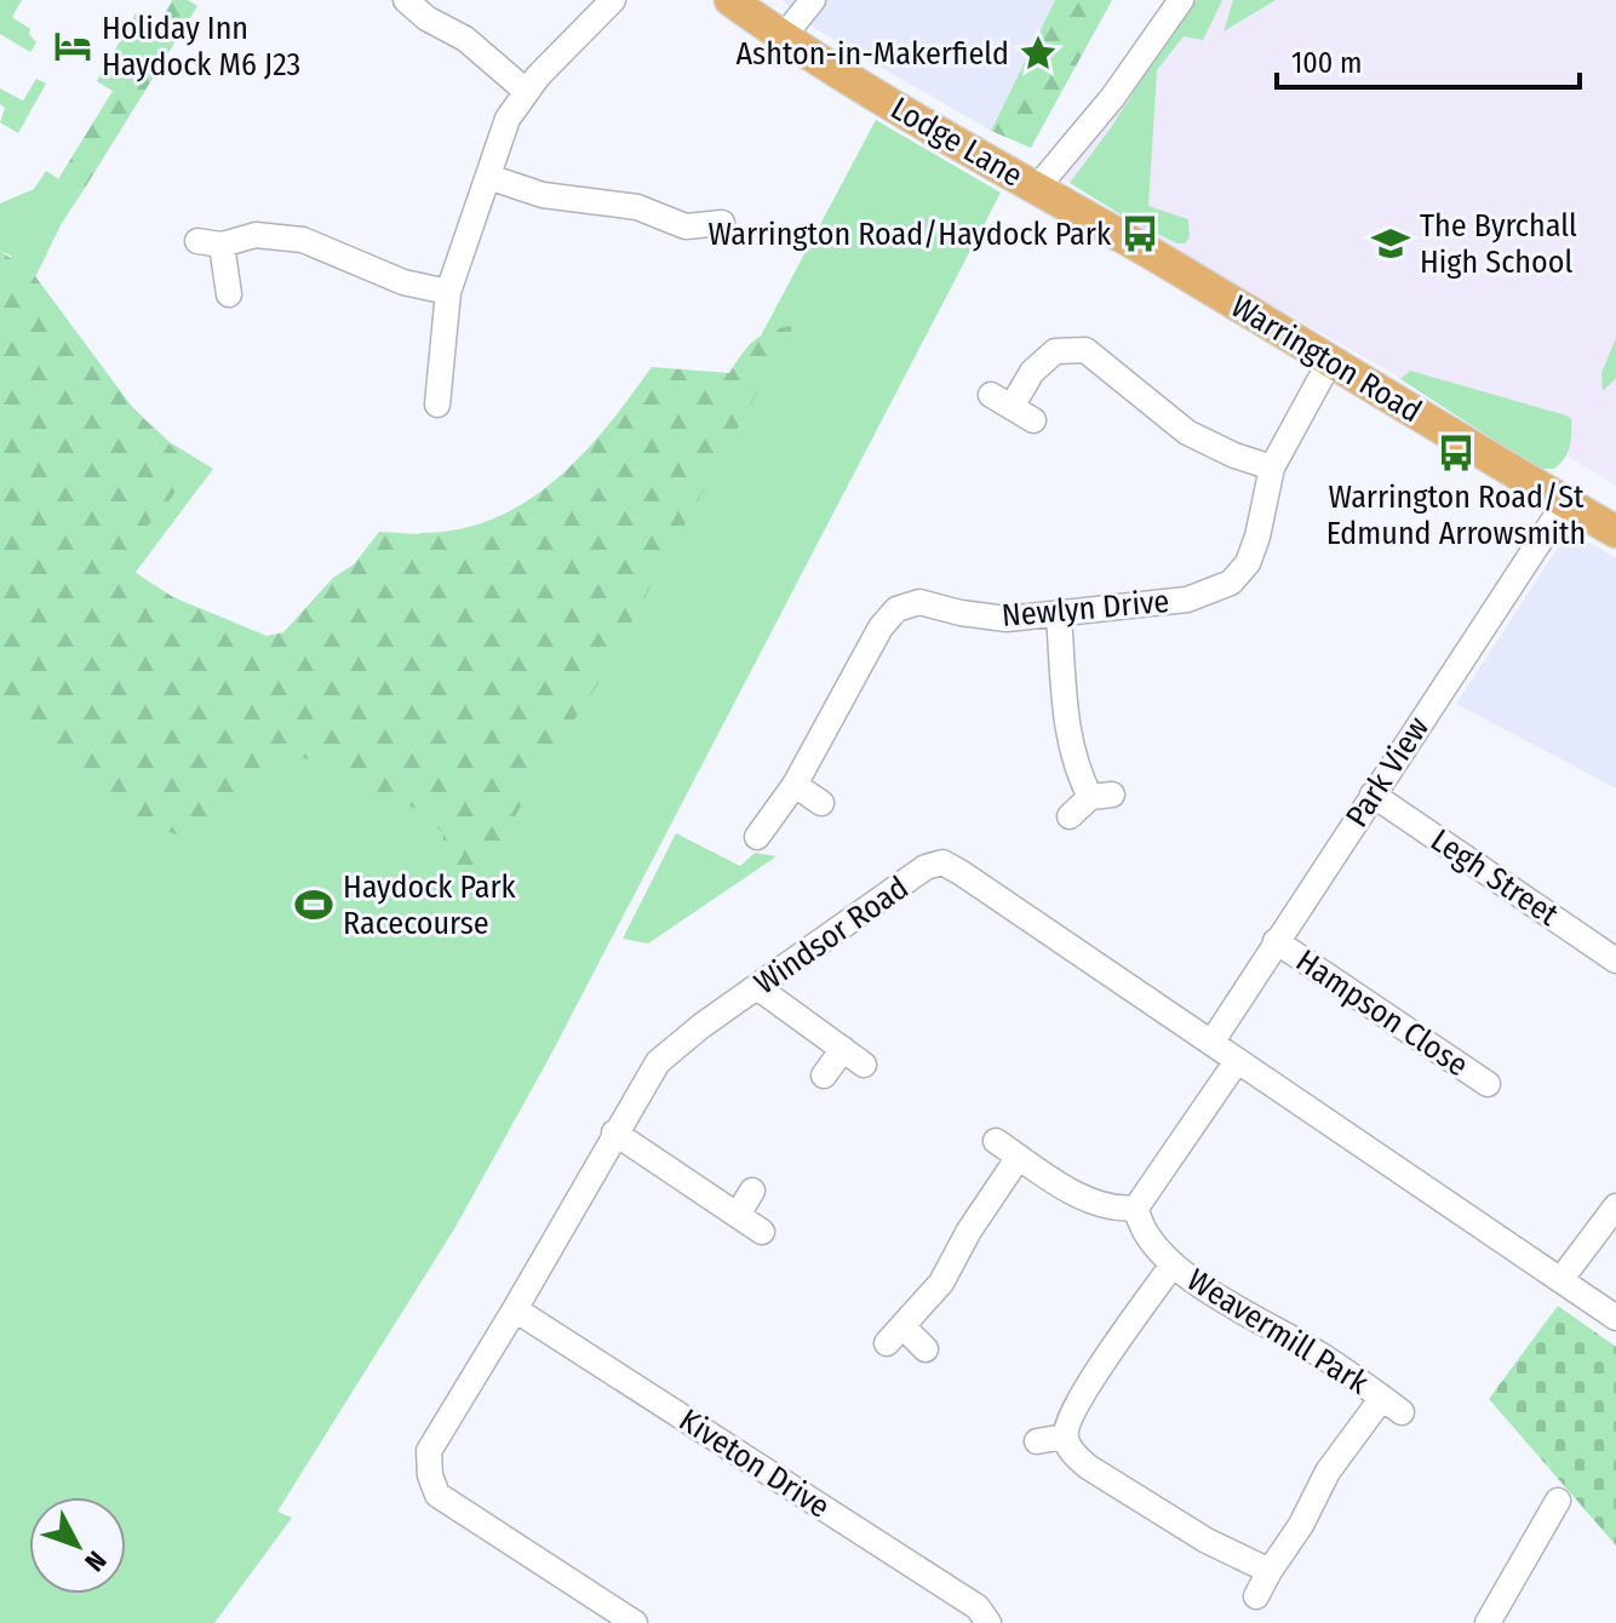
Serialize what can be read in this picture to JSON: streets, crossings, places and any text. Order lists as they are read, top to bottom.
{
  "streets": {
    "main road": ["Lodge Lane", "Warrington Road"],
    "street": [
      "Newlyn Drive",
      "Park View",
      "Legh Street",
      "Windsor Road",
      "Hampson Close",
      "Weavermill Park",
      "Kiveton Drive"
    ]
  },
  "crossings": [
    ["Lodge Lane", "Warrington Road"],
    ["Warrington Road", "Newlyn Drive"],
    ["Warrington Road", "Park View"],
    ["Park View", "Legh Street"],
    ["Park View", "Windsor Road"],
    ["Park View", "Hampson Close"],
    ["Windsor Road", "Kiveton Drive"]
  ],
  "places": {
    "hotel": ["Holiday Inn Haydock M6 J23"],
    "place": ["Ashton-in-Makerfield"],
    "bus stop": ["Warrington Road/Haydock Park", "Warrington Road/St Edmund Arrowsmith"],
    "school or university": ["The Byrchall High School"],
    "sports": ["Haydock Park Racecourse"]
  },
  "scale_bar": "100 m",
  "north": "bottom right"
}
